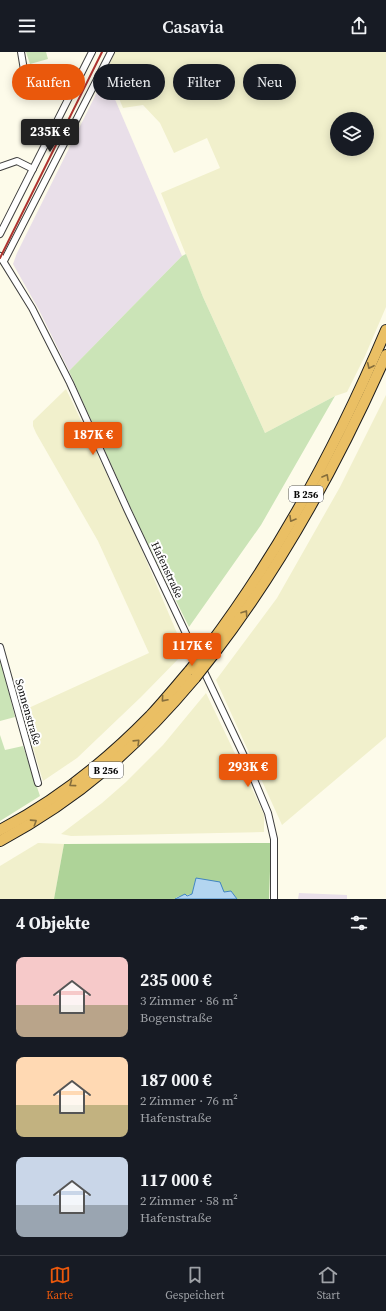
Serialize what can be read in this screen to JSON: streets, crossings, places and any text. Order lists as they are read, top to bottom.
{
  "streets": {
    "highway": ["B 256"],
    "street": ["Hafenstraße", "Sonnenstraße"]
  },
  "page": {
    "header": "Casavia",
    "chip": [
      "Kaufen",
      "Mieten",
      "Filter",
      "Neu"
    ],
    "price": [
      "235K €",
      "187K €",
      "117K €",
      "293K €"
    ],
    "heading": "4 Objekte",
    "list": [
      {
        "name": "235 000 €",
        "note": "3 Zimmer · 86 m² · Bogenstraße"
      },
      {
        "name": "187 000 €",
        "note": "2 Zimmer · 76 m² · Hafenstraße"
      },
      {
        "name": "117 000 €",
        "note": "2 Zimmer · 58 m² · Hafenstraße"
      }
    ],
    "tabs": ["Karte", "Gespeichert", "Start"]
  }
}
